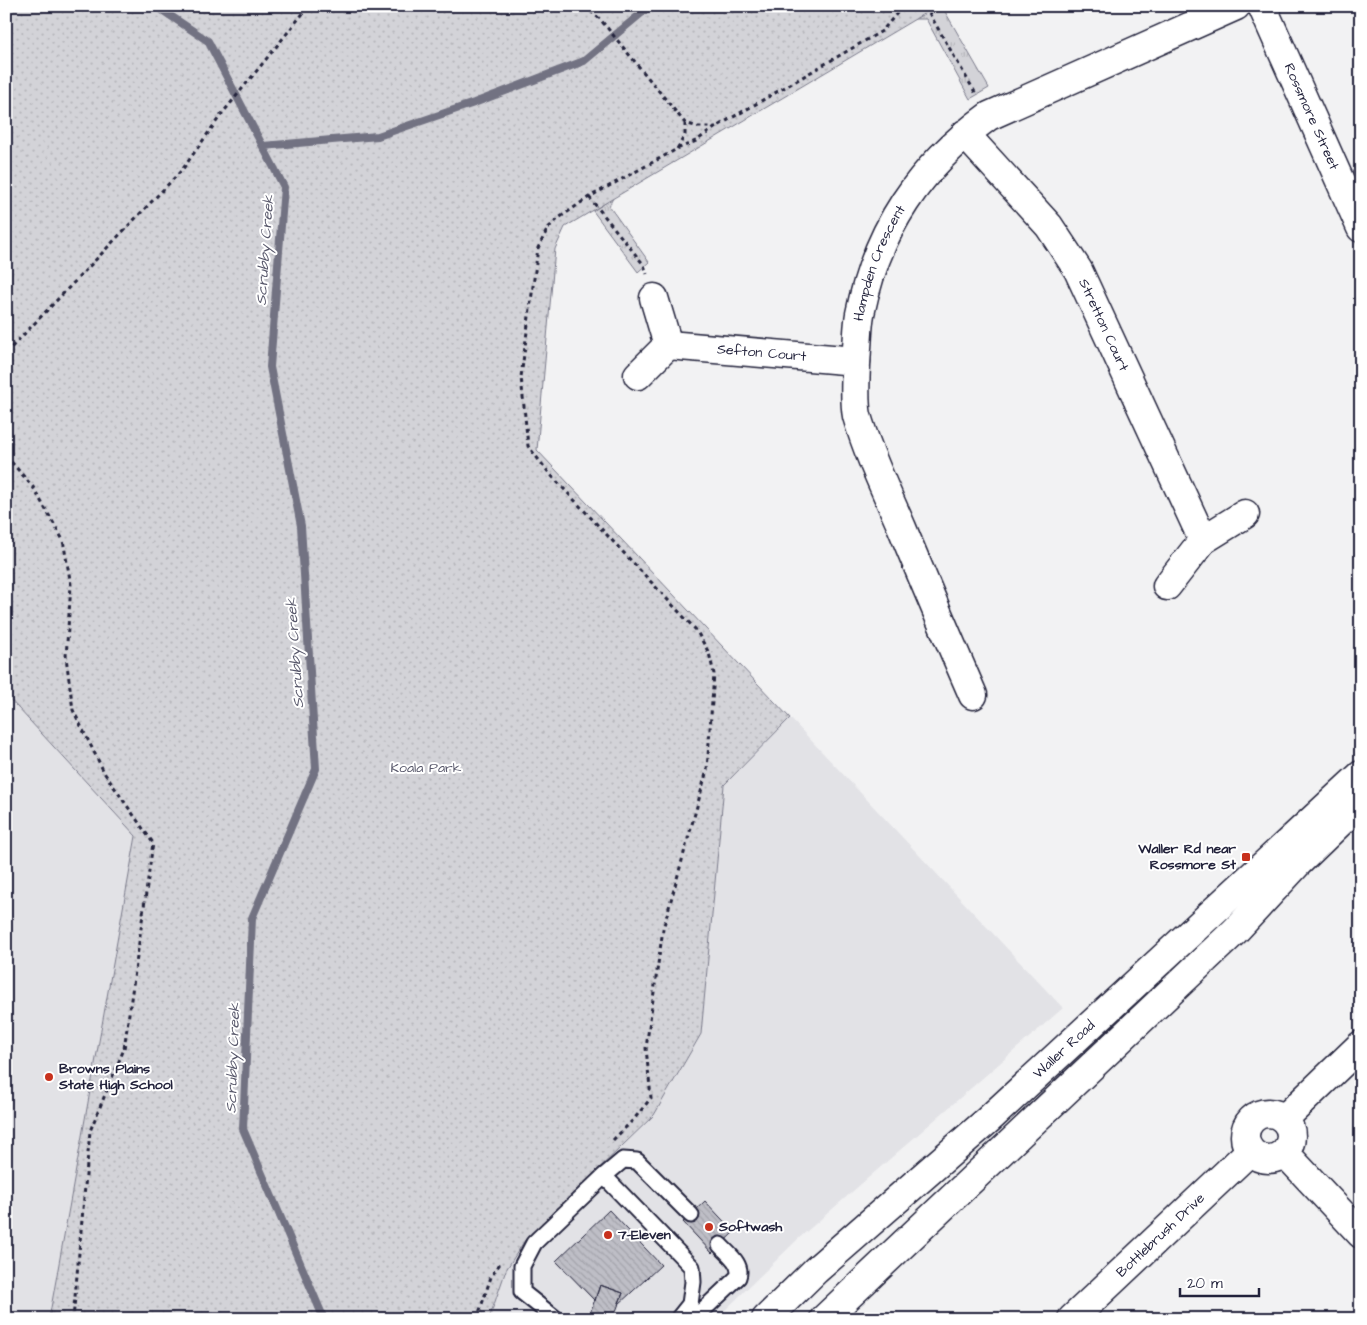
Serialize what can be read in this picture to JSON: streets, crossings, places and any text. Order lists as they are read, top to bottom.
{
  "streets": {
    "street": [
      "Rossmore Street",
      "Hampden Crescent",
      "Stretton Court",
      "Sefton Court",
      "Waller Road",
      "Bottlebrush Drive"
    ]
  },
  "crossings": [
    ["Hampden Crescent", "Stretton Court"],
    ["Hampden Crescent", "Sefton Court"]
  ],
  "water": ["Scrubby Creek"],
  "parks": ["Koala Park"],
  "places": {
    "transit": ["Waller Rd near Rossmore St"],
    "other": ["Browns Plains State High School", "Softwash", "7-Eleven"]
  },
  "scale_bar": "20 m"
}
